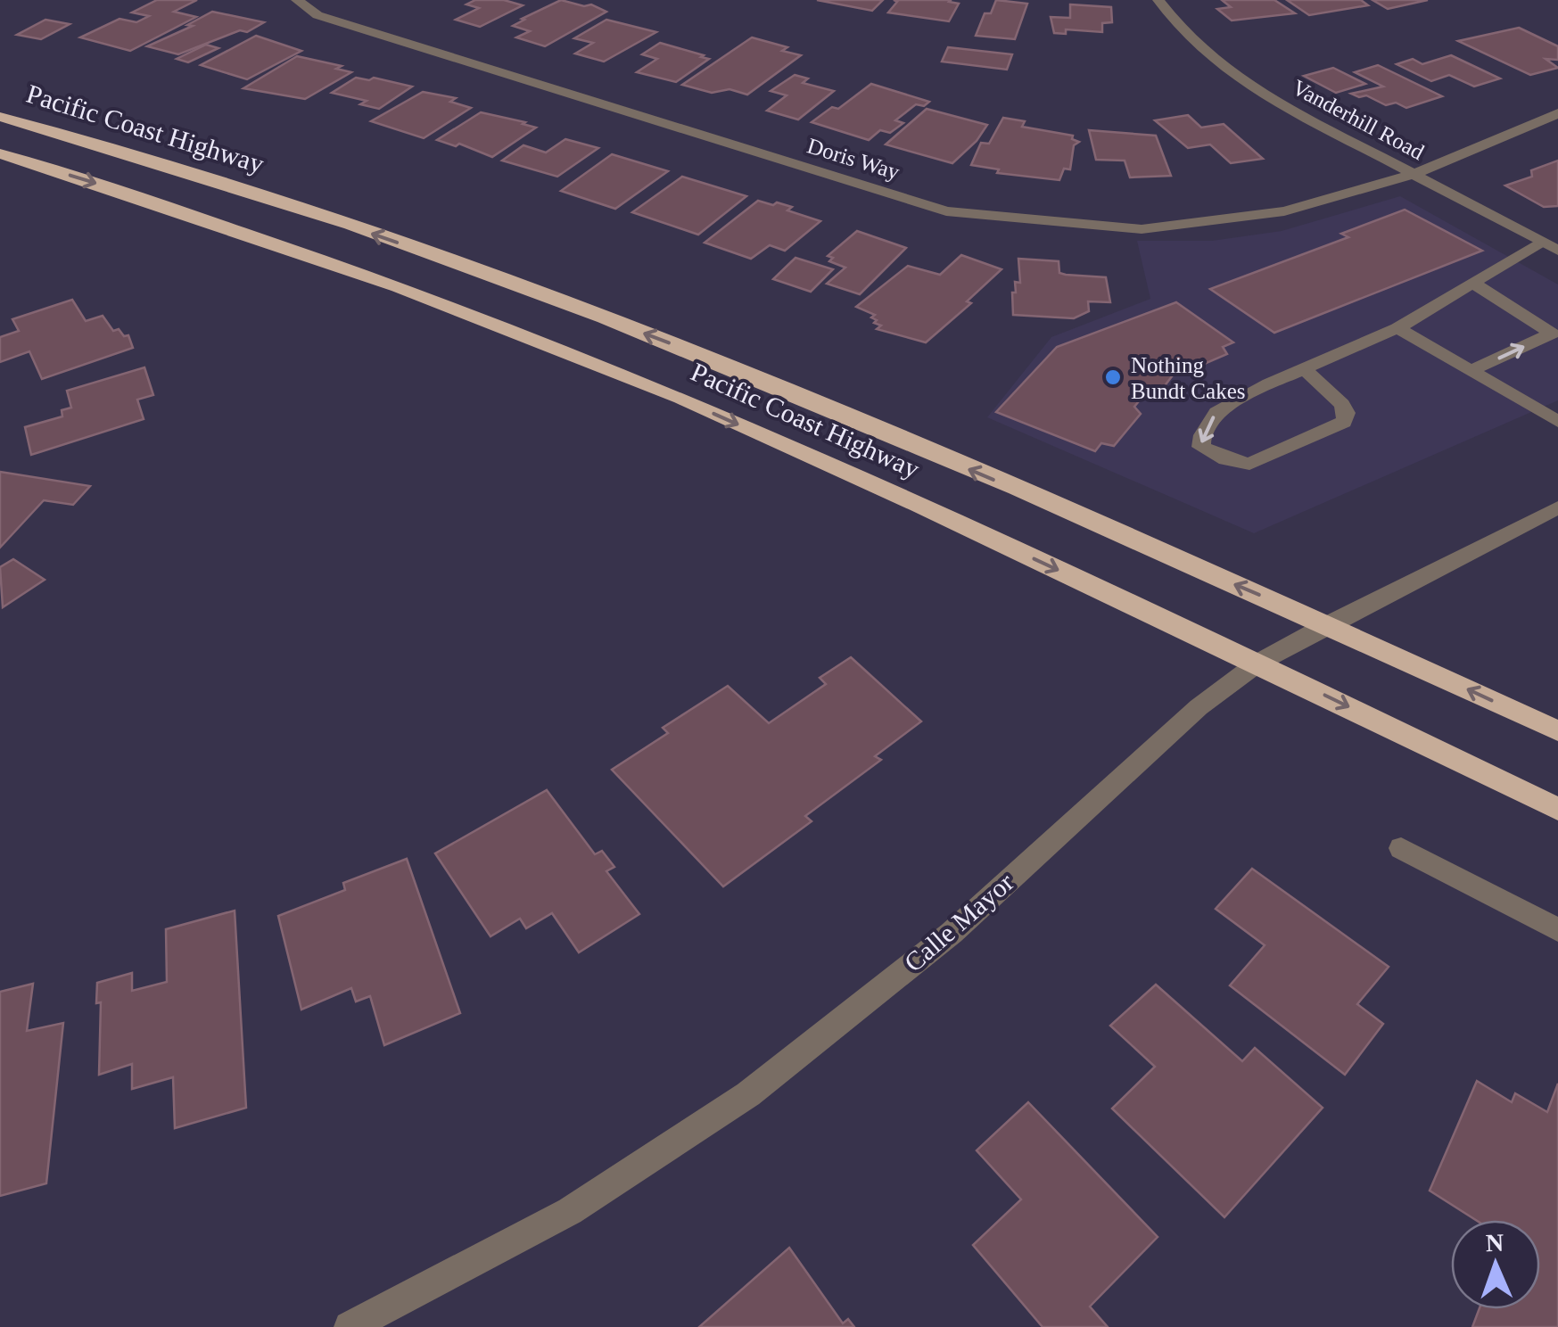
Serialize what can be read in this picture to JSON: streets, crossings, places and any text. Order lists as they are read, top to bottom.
{
  "streets": {
    "highway": ["Pacific Coast Highway"],
    "street": ["Vanderhill Road", "Doris Way", "Calle Mayor"]
  },
  "crossings": [
    ["Vanderhill Road", "Doris Way"],
    ["Pacific Coast Highway", "Calle Mayor"]
  ],
  "places": ["Nothing Bundt Cakes"],
  "north": "top"
}
